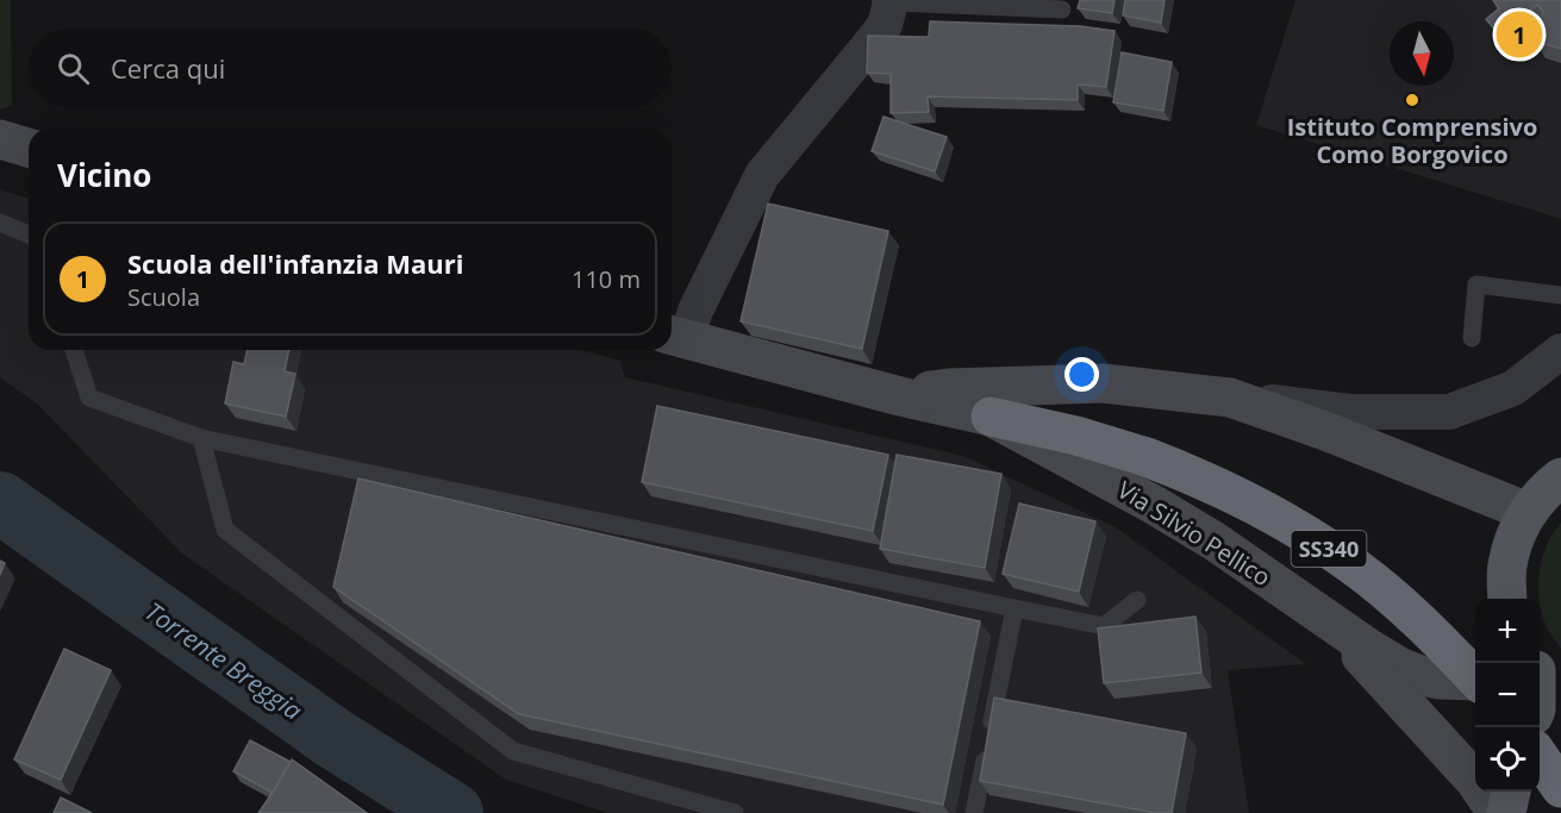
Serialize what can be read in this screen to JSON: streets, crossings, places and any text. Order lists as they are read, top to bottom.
{
  "streets": {
    "highway": ["SS340"],
    "main road": ["Via Silvio Pellico"]
  },
  "crossings": [
    ["Via Silvio Pellico", "SS340"]
  ],
  "water": ["Torrente Breggia"],
  "places": ["Istituto Comprensivo Como Borgovico"],
  "north": "bottom",
  "page": {
    "pins": "1",
    "search": "Cerca qui",
    "heading": "Vicino",
    "list": [
      {
        "mark": "1",
        "name": "Scuola dell'infanzia Mauri",
        "note": "Scuola",
        "value": "110 m"
      }
    ],
    "map_buttons": ["+", "−"]
  }
}
